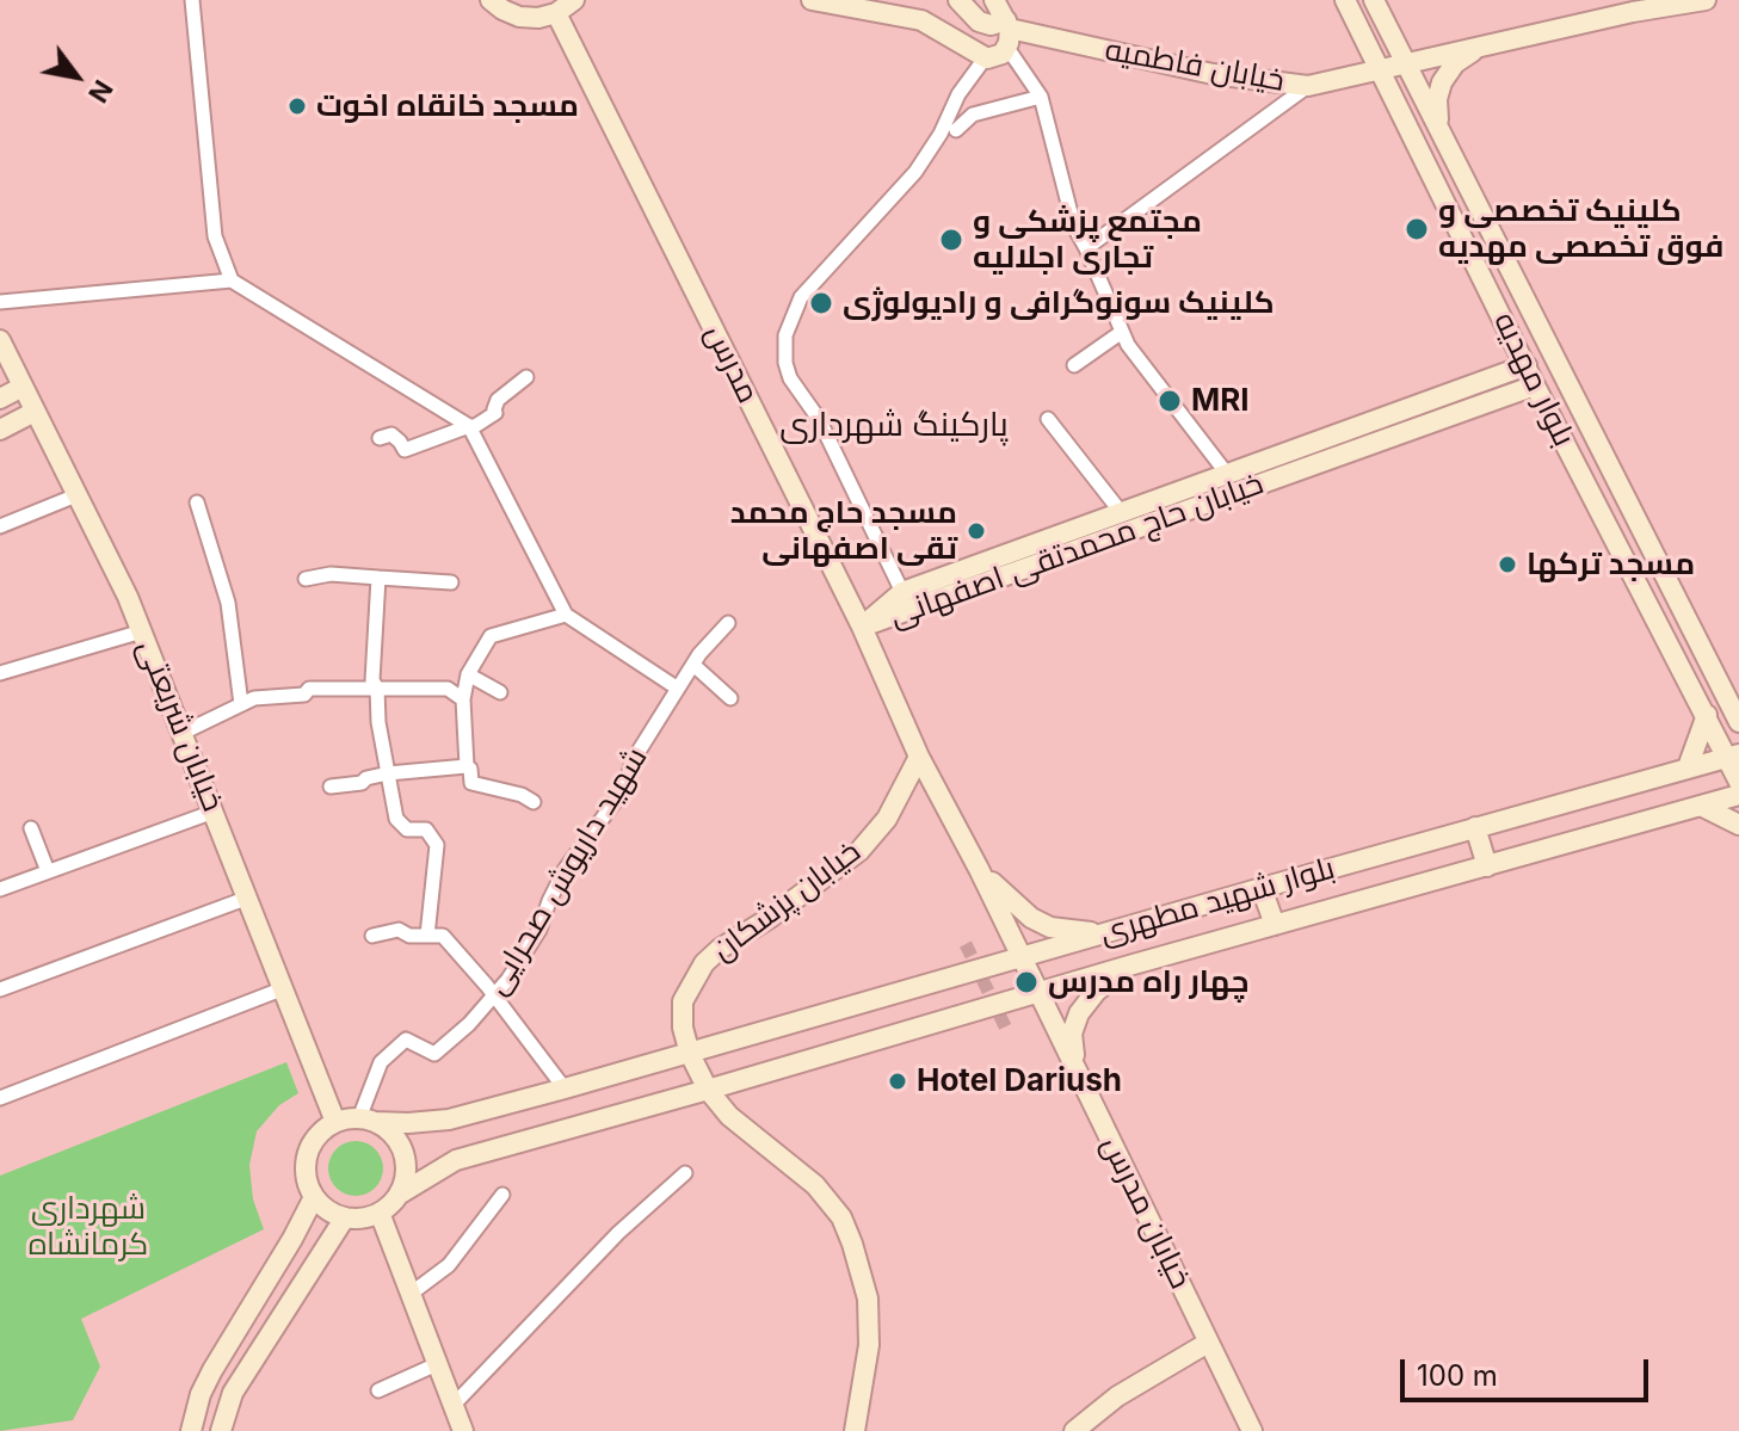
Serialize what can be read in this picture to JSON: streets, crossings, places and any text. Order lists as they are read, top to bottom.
{
  "streets": {
    "main road": [
      "خیابان فاطمیه",
      "مدرس",
      "بلوار مهدیه",
      "خیابان حاج محمدتقی اصفهانی",
      "خیابان شریعتی",
      "خیابان پزشکان",
      "بلوار شهید مطهری",
      "خیابان مدرس"
    ],
    "street": ["شهید داریوش صحرایی"]
  },
  "crossings": [
    ["خیابان فاطمیه", "بلوار مهدیه"],
    ["مدرس", "خیابان حاج محمدتقی اصفهانی"],
    ["مدرس", "خیابان پزشکان"],
    ["مدرس", "بلوار شهید مطهری"],
    ["مدرس", "خیابان مدرس"],
    ["بلوار مهدیه", "خیابان حاج محمدتقی اصفهانی"],
    ["بلوار مهدیه", "بلوار شهید مطهری"],
    ["خیابان شریعتی", "شهید داریوش صحرایی"],
    ["خیابان شریعتی", "بلوار شهید مطهری"],
    ["شهید داریوش صحرایی", "بلوار شهید مطهری"],
    ["خیابان پزشکان", "بلوار شهید مطهری"],
    ["بلوار شهید مطهری", "خیابان مدرس"]
  ],
  "districts": ["پارکینگ شهرداری"],
  "parks": ["شهرداری کرمانشاه"],
  "places": [
    "مسجد خانقاه اخوت",
    "کلینیک تخصصی و فوق تخصصی مهدیه",
    "مجتمع پزشکی و تجاری اجلالیه",
    "کلینیک سونوگرافی و رادیولوژی",
    "MRI",
    "مسجد حاج محمد تقی اصفهانی",
    "مسجد ترکها",
    "چهار راه مدرس",
    "Hotel Dariush"
  ],
  "scale_bar": "100 m",
  "north": "bottom right"
}
